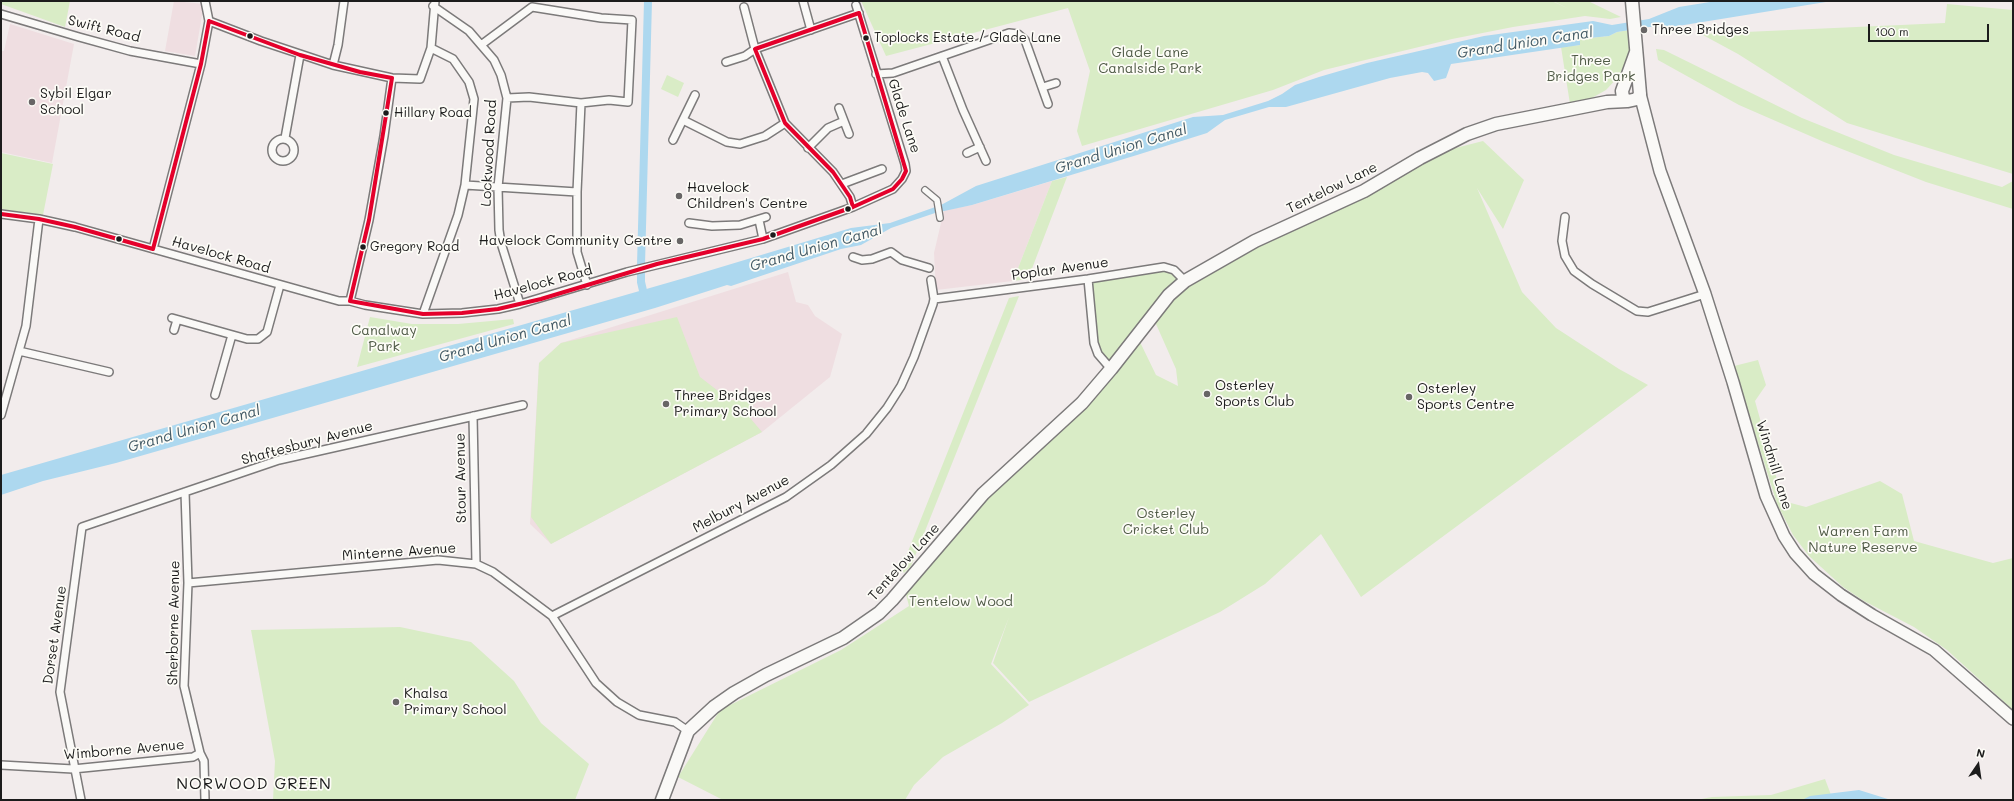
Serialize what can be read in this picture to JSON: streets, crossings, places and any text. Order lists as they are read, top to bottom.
{
  "streets": {
    "main road": ["Tentelow Lane", "Windmill Lane"],
    "street": [
      "Swift Road",
      "Glade Lane",
      "Lockwood Road",
      "Havelock Road",
      "Poplar Avenue",
      "Shaftesbury Avenue",
      "Stour Avenue",
      "Melbury Avenue",
      "Minterne Avenue",
      "Sherborne Avenue",
      "Dorset Avenue",
      "Wimborne Avenue"
    ]
  },
  "crossings": [
    ["Glade Lane", "Havelock Road"],
    ["Lockwood Road", "Havelock Road"],
    ["Tentelow Lane", "Poplar Avenue"],
    ["Tentelow Lane", "Windmill Lane"],
    ["Tentelow Lane", "Minterne Avenue"],
    ["Poplar Avenue", "Melbury Avenue"],
    ["Shaftesbury Avenue", "Stour Avenue"],
    ["Shaftesbury Avenue", "Sherborne Avenue"],
    ["Shaftesbury Avenue", "Dorset Avenue"],
    ["Stour Avenue", "Minterne Avenue"],
    ["Melbury Avenue", "Minterne Avenue"],
    ["Minterne Avenue", "Sherborne Avenue"],
    ["Sherborne Avenue", "Wimborne Avenue"],
    ["Dorset Avenue", "Wimborne Avenue"]
  ],
  "districts": ["NORWOOD GREEN"],
  "water": ["Grand Union Canal"],
  "parks": [
    "Glade Lane Canalside Park",
    "Three Bridges Park",
    "Canalway Park",
    "Osterley Cricket Club",
    "Warren Farm Nature Reserve",
    "Tentelow Wood"
  ],
  "places": [
    "Three Bridges",
    "Toplocks Estate / Glade Lane",
    "Sybil Elgar School",
    "Hillary Road",
    "Havelock Children's Centre",
    "Havelock Community Centre",
    "Gregory Road",
    "Osterley Sports Club",
    "Osterley Sports Centre",
    "Three Bridges Primary School",
    "Khalsa Primary School"
  ],
  "scale_bar": "100 m",
  "north": "top"
}
